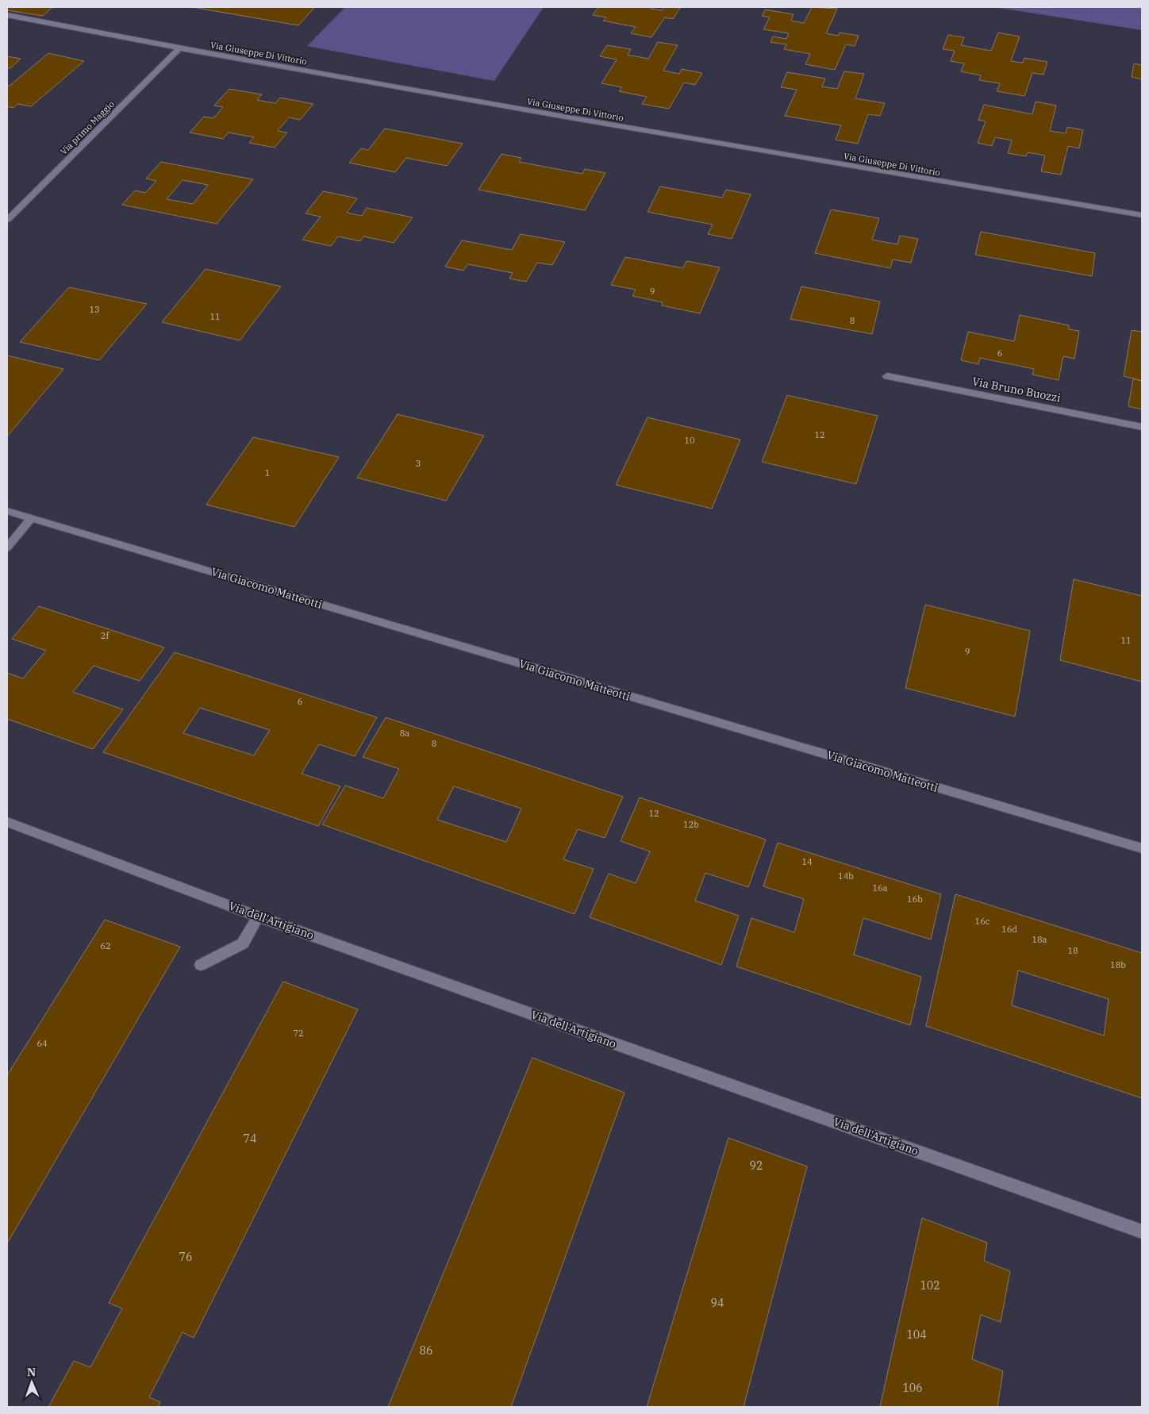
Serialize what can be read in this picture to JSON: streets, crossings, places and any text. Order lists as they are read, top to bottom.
{
  "streets": {
    "street": [
      "Via Giuseppe Di Vittorio",
      "Via primo Maggio",
      "Via Bruno Buozzi",
      "Via Giacomo Matteotti",
      "Via dell'Artigiano"
    ]
  },
  "crossings": [
    ["Via Giuseppe Di Vittorio", "Via primo Maggio"]
  ],
  "house_numbers": [
    "9",
    "13",
    "11",
    "8",
    "6",
    "12",
    "10",
    "3",
    "1",
    "2f",
    "11",
    "9",
    "6",
    "8a",
    "8",
    "12",
    "12b",
    "14",
    "14b",
    "16a",
    "16b",
    "16c",
    "16d",
    "18a",
    "62",
    "18",
    "18b",
    "72",
    "64",
    "74",
    "92",
    "76",
    "102",
    "94",
    "104",
    "86",
    "106"
  ],
  "north": "top"
}
